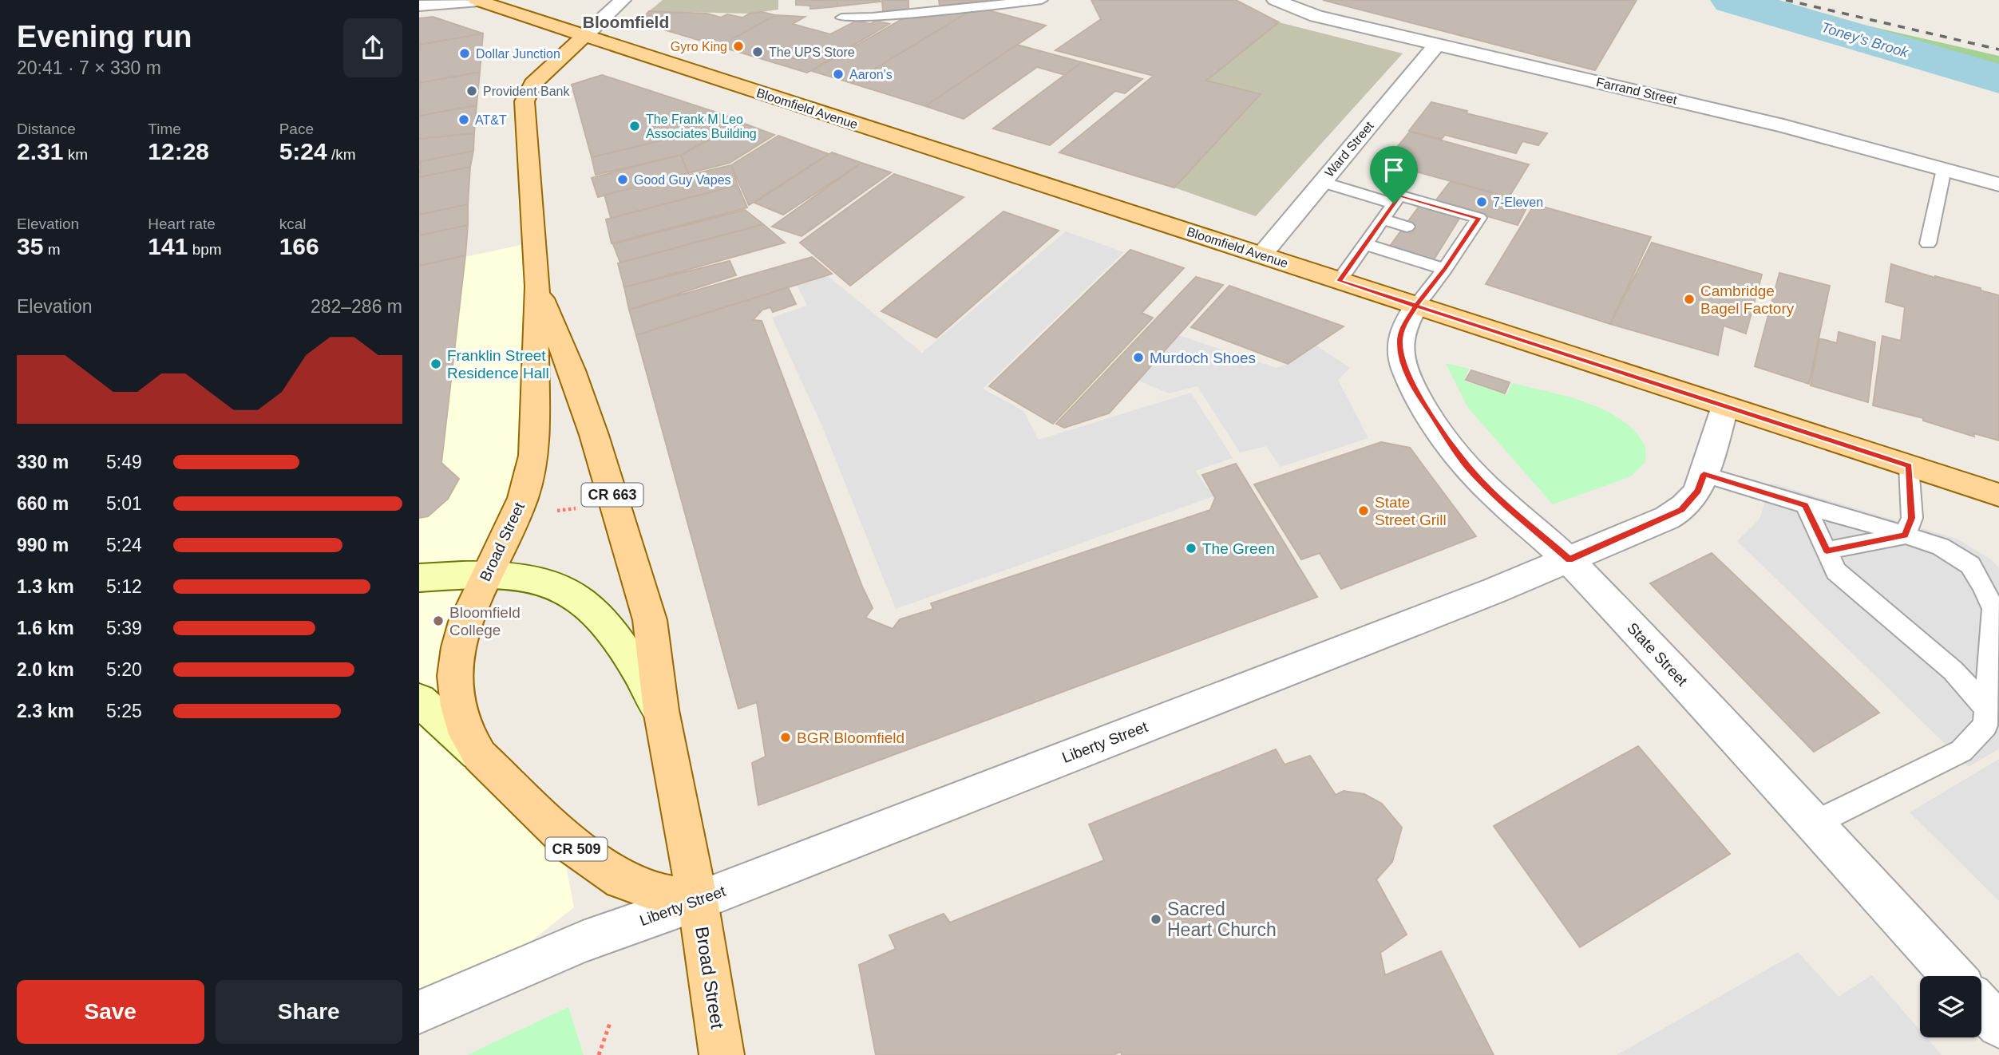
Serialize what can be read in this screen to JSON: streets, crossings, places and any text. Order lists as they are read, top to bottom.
{
  "streets": {
    "main road": [
      "Bloomfield Avenue",
      "CR 663",
      "Broad Street",
      "CR 509"
    ],
    "street": [
      "Farrand Street",
      "Ward Street",
      "State Street",
      "Liberty Street"
    ]
  },
  "crossings": [
    ["Farrand Street", "Ward Street"],
    ["Bloomfield Avenue", "Ward Street"],
    ["Bloomfield Avenue", "Broad Street"],
    ["Bloomfield Avenue", "State Street"],
    ["Bloomfield Avenue", "Liberty Street"],
    ["Broad Street", "Liberty Street"],
    ["Broad Street", "CR 509"],
    ["State Street", "Liberty Street"]
  ],
  "districts": ["Bloomfield"],
  "water": ["Toney's Brook"],
  "places": [
    "Gyro King",
    "The UPS Store",
    "Dollar Junction",
    "Aaron's",
    "Provident Bank",
    "AT&T",
    "The Frank M Leo Associates Building",
    "Good Guy Vapes",
    "7-Eleven",
    "Cambridge Bagel Factory",
    "Murdoch Shoes",
    "Franklin Street Residence Hall",
    "State Street Grill",
    "The Green",
    "Bloomfield College",
    "BGR Bloomfield",
    "Sacred Heart Church"
  ],
  "page": {
    "heading": ["Evening run", "20:41 · 7 × 330 m"],
    "stats": [
      ["Distance", "2.31 km"],
      ["Time", "12:28"],
      ["Pace", "5:24 /km"],
      ["Elevation", "35 m"],
      ["Heart rate", "141 bpm"],
      ["kcal", "166"]
    ],
    "chart": ["Elevation", "282–286 m"],
    "list": [
      {
        "name": "330 m",
        "note": "5:49"
      },
      {
        "name": "660 m",
        "note": "5:01"
      },
      {
        "name": "990 m",
        "note": "5:24"
      },
      {
        "name": "1.3 km",
        "note": "5:12"
      },
      {
        "name": "1.6 km",
        "note": "5:39"
      },
      {
        "name": "2.0 km",
        "note": "5:20"
      },
      {
        "name": "2.3 km",
        "note": "5:25"
      }
    ],
    "buttons": ["Save", "Share"]
  }
}
